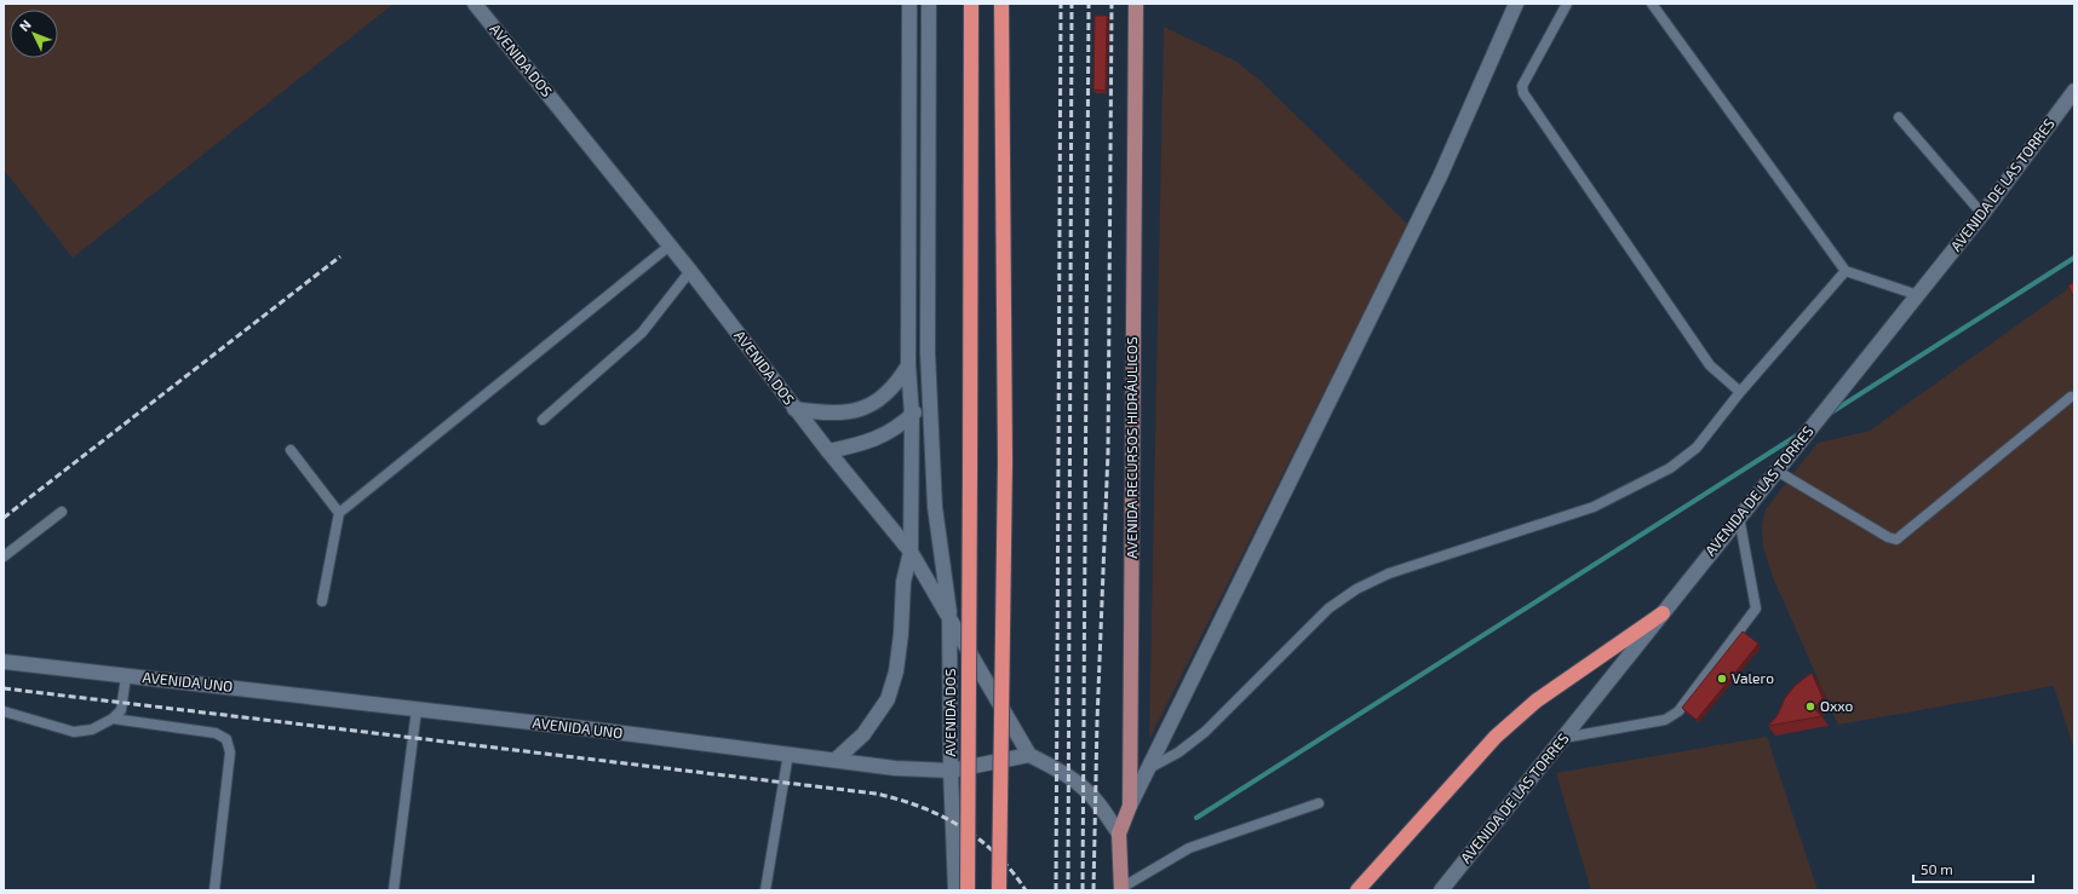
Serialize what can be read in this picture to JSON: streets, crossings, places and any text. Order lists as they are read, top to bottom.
{
  "streets": {
    "main road": [
      "AVENIDA DOS",
      "AVENIDA DE LAS TORRES",
      "AVENIDA RECURSOS HIDRÁULICOS",
      "AVENIDA UNO"
    ]
  },
  "crossings": [
    ["AVENIDA DOS", "AVENIDA UNO"]
  ],
  "places": ["Valero", "Oxxo"],
  "scale_bar": "50 m",
  "north": "top left"
}
